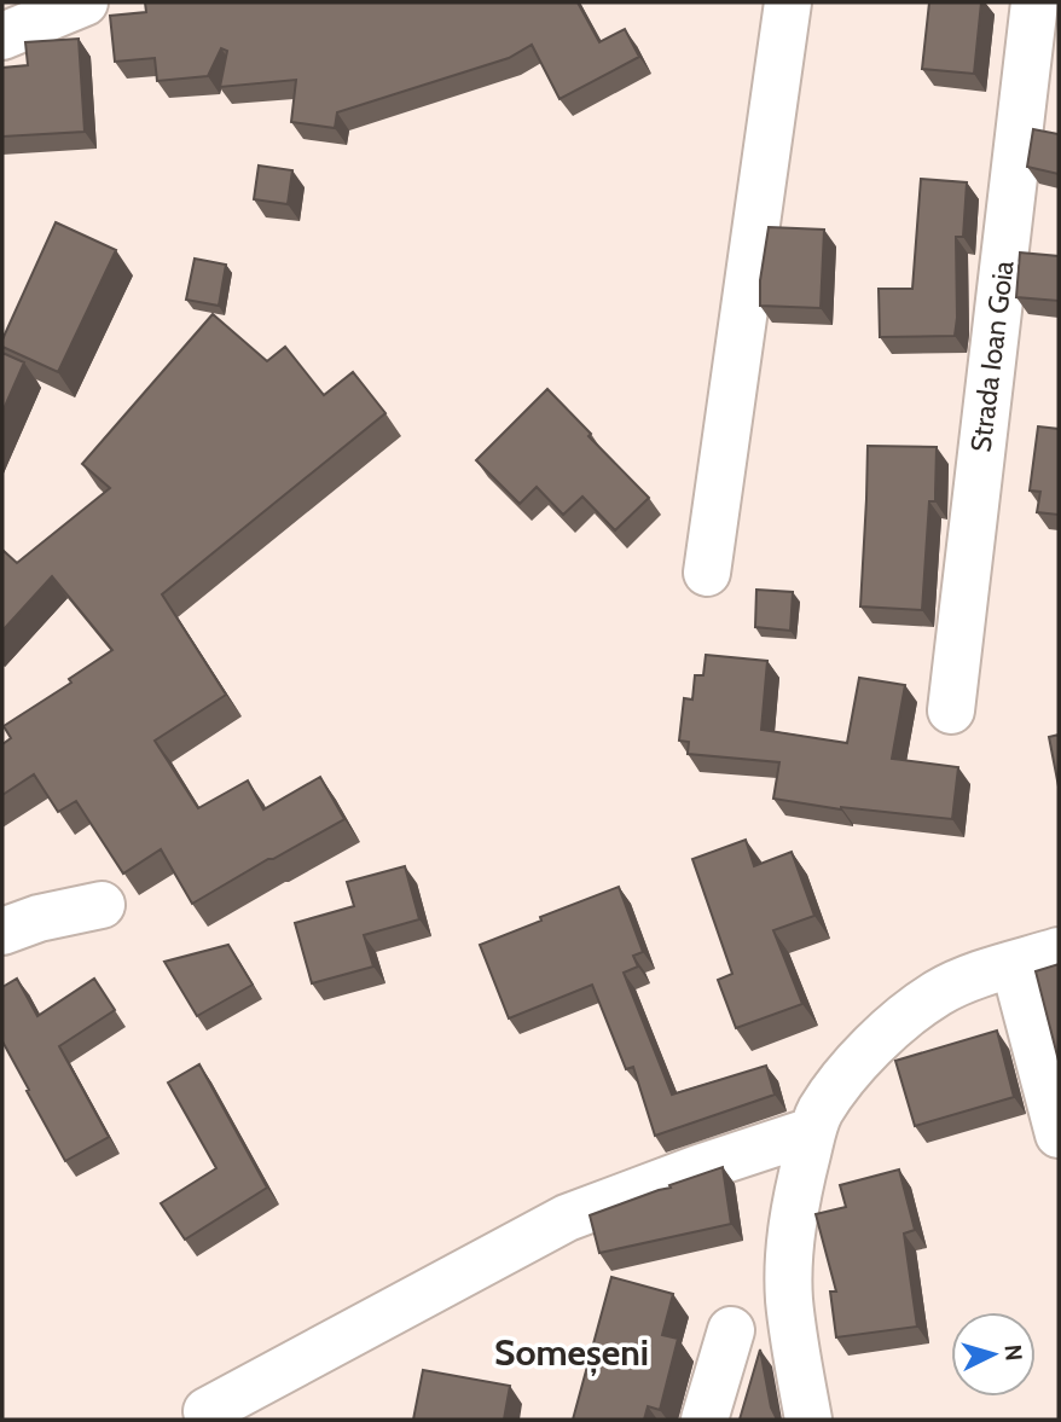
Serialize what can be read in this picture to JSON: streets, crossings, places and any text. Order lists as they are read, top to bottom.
{
  "streets": {
    "street": ["Strada Ioan Goia"]
  },
  "districts": ["Someșeni"],
  "north": "right"
}
